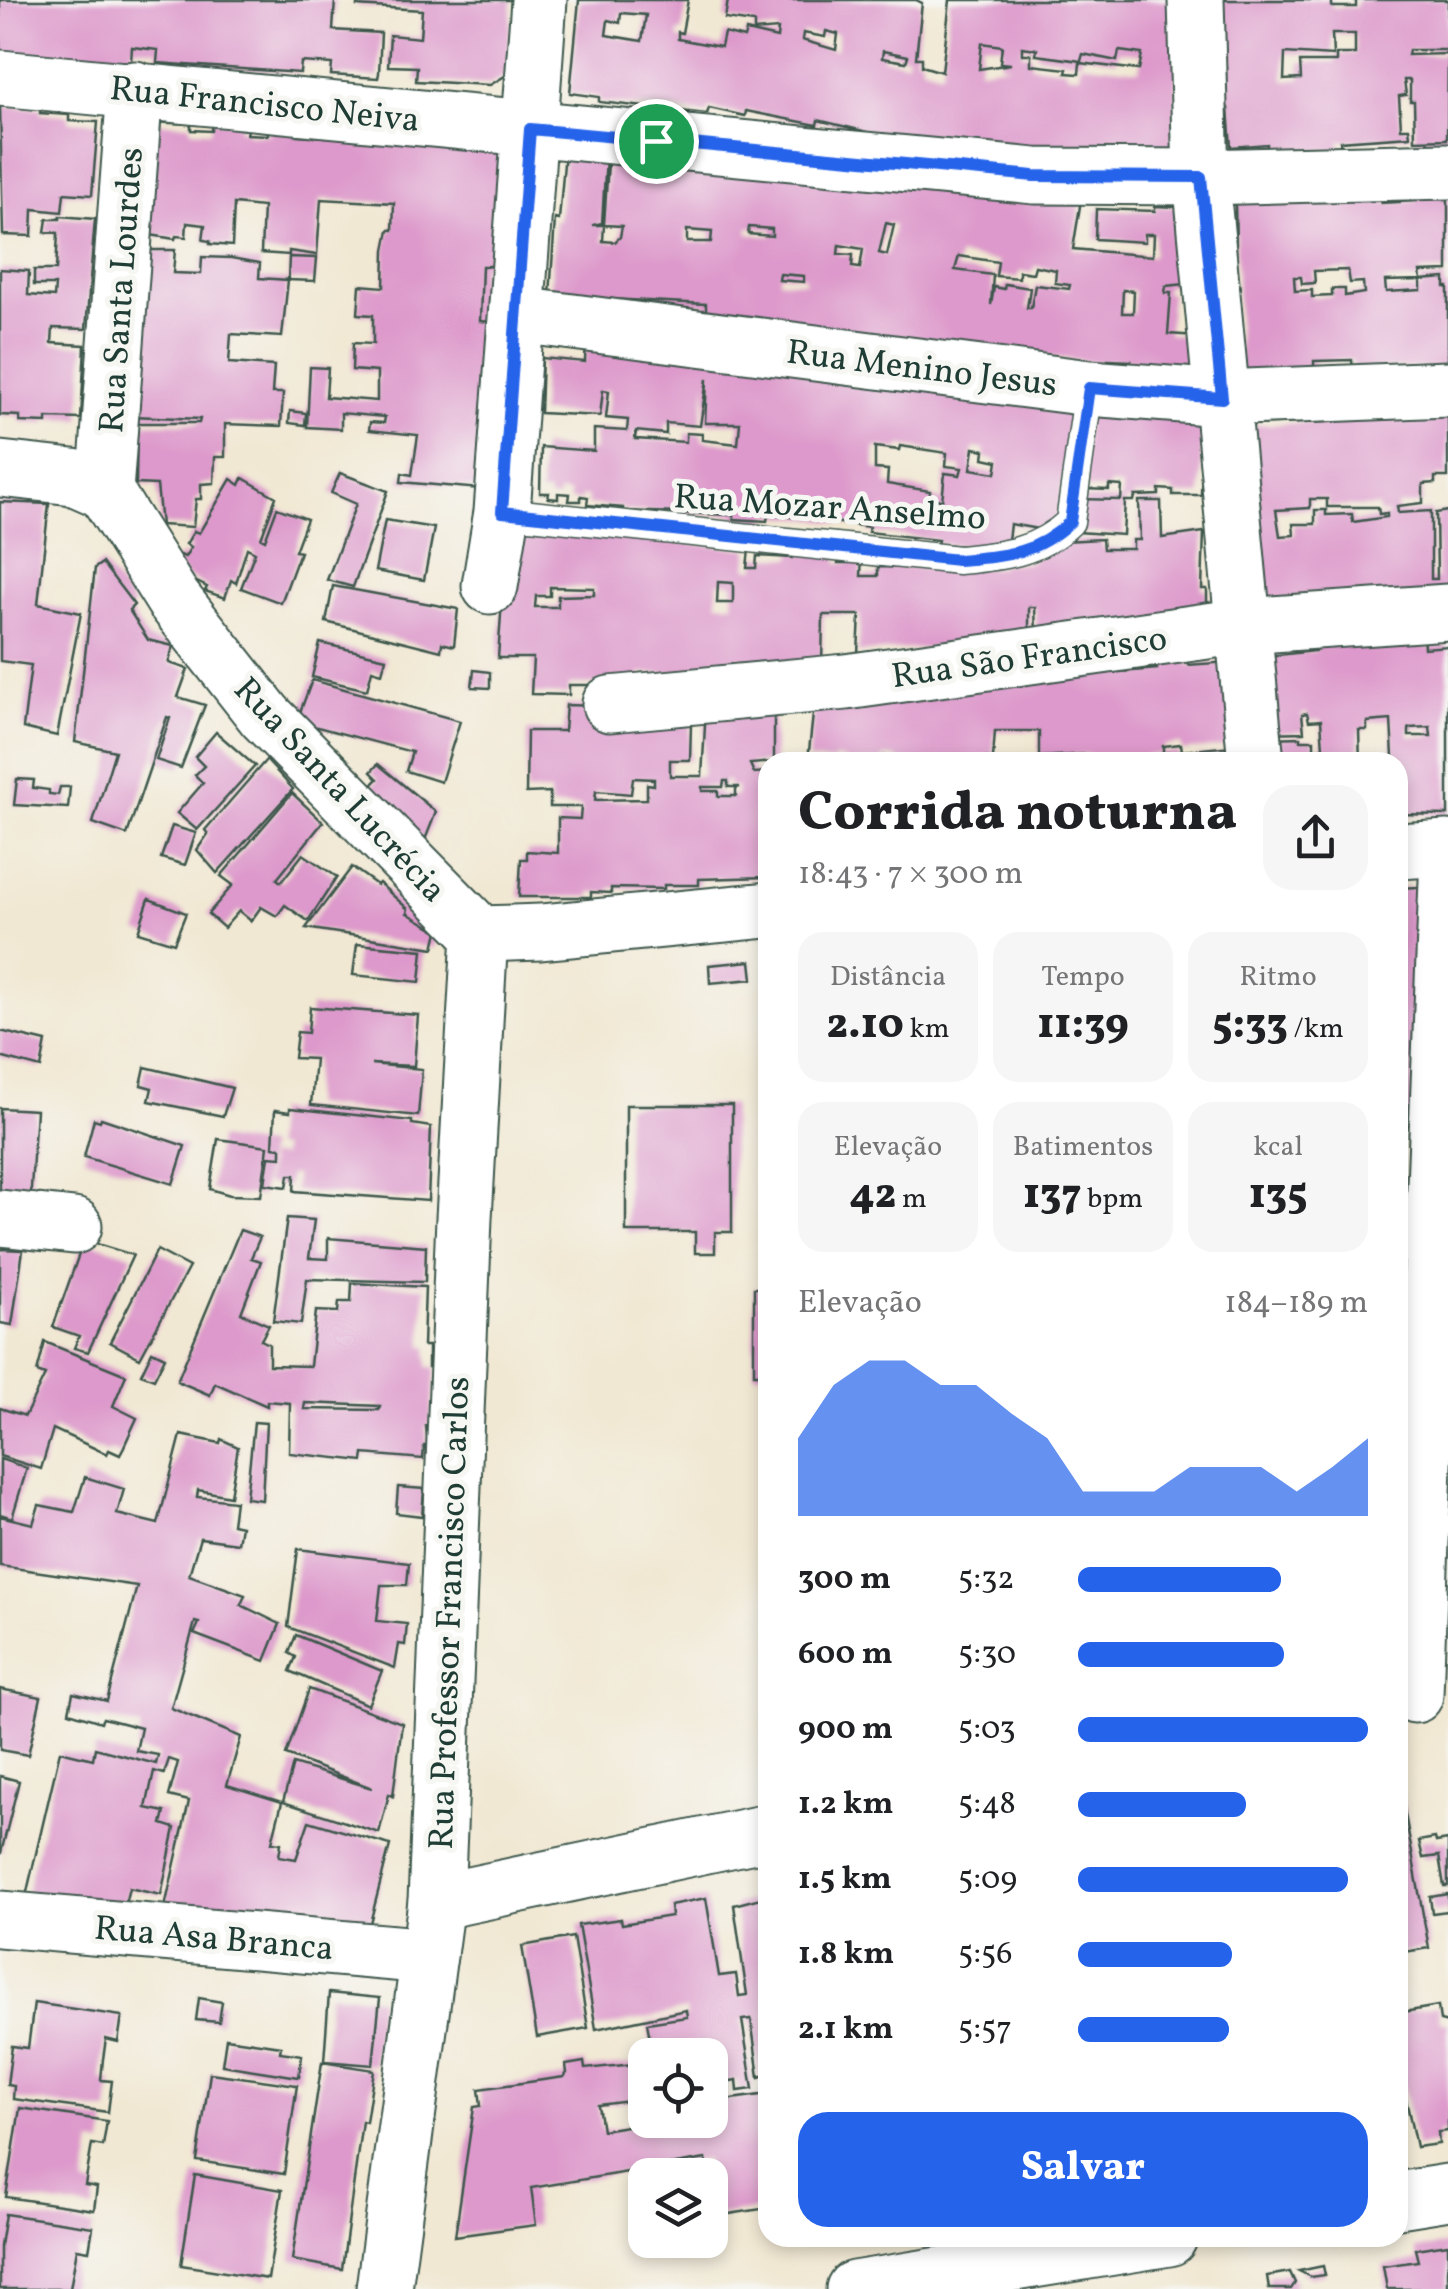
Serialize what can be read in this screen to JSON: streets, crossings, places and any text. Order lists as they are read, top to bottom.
{
  "streets": {
    "street": [
      "Rua Francisco Neiva",
      "Rua Santa Lourdes",
      "Rua Menino Jesus",
      "Rua São Francisco",
      "Rua Santa Lucrécia",
      "Rua Professor Francisco Carlos",
      "Rua Asa Branca"
    ],
    "lane": ["Rua Mozar Anselmo"]
  },
  "crossings": [
    ["Rua Francisco Neiva", "Rua Santa Lourdes"],
    ["Rua Santa Lourdes", "Rua Santa Lucrécia"],
    ["Rua Menino Jesus", "Rua Mozar Anselmo"],
    ["Rua Santa Lucrécia", "Rua Professor Francisco Carlos"],
    ["Rua Professor Francisco Carlos", "Rua Asa Branca"]
  ],
  "page": {
    "heading": ["Corrida noturna", "18:43 · 7 × 300 m"],
    "stats": [
      ["Distância", "2.10 km"],
      ["Tempo", "11:39"],
      ["Ritmo", "5:33 /km"],
      ["Elevação", "42 m"],
      ["Batimentos", "137 bpm"],
      ["kcal", "135"]
    ],
    "chart": ["Elevação", "184–189 m"],
    "list": [
      {
        "name": "300 m",
        "note": "5:32"
      },
      {
        "name": "600 m",
        "note": "5:30"
      },
      {
        "name": "900 m",
        "note": "5:03"
      },
      {
        "name": "1.2 km",
        "note": "5:48"
      },
      {
        "name": "1.5 km",
        "note": "5:09"
      },
      {
        "name": "1.8 km",
        "note": "5:56"
      },
      {
        "name": "2.1 km",
        "note": "5:57"
      }
    ],
    "buttons": "Salvar"
  }
}
